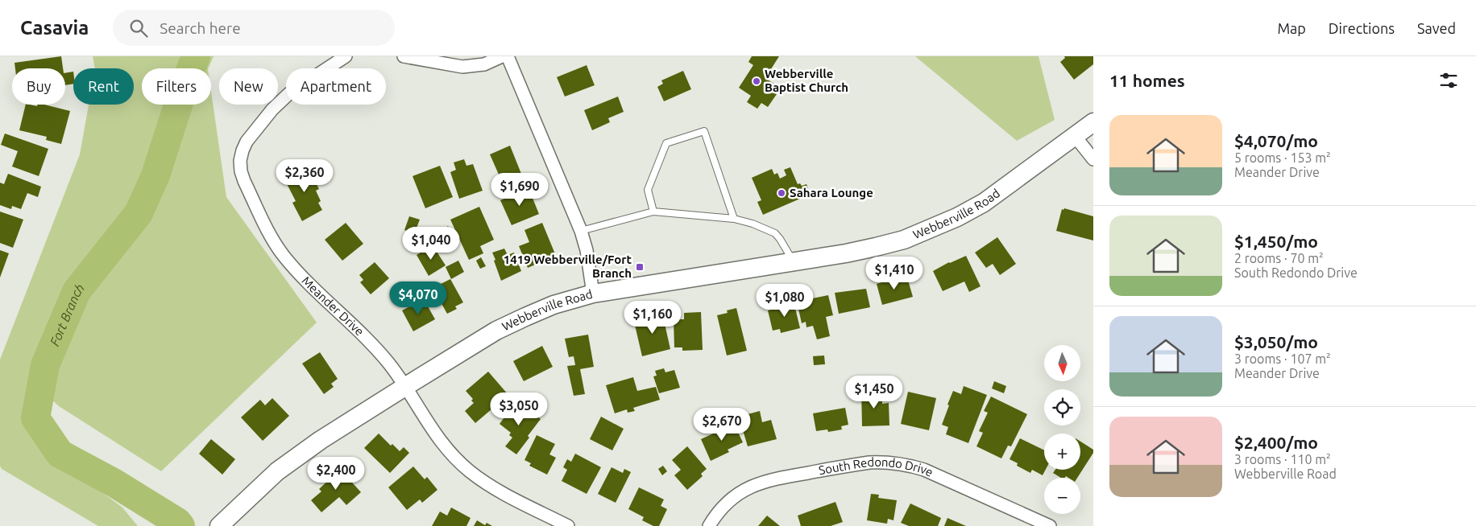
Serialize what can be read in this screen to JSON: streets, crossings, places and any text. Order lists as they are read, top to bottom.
{
  "streets": {
    "street": ["Webberville Road", "Meander Drive", "South Redondo Drive"]
  },
  "crossings": [
    ["Webberville Road", "Meander Drive"]
  ],
  "water": ["Fort Branch"],
  "places": {
    "other": ["Webberville Baptist Church", "Sahara Lounge"],
    "transit": ["1419 Webberville/Fort Branch"]
  },
  "north": "bottom",
  "page": {
    "header": "Casavia",
    "search": "Search here",
    "nav": ["Map", "Directions", "Saved"],
    "heading": "11 homes",
    "chip": [
      "Buy",
      "Rent",
      "Filters",
      "New",
      "Apartment"
    ],
    "list": [
      {
        "name": "$4,070/mo",
        "note": "5 rooms · 153 m² · Meander Drive"
      },
      {
        "name": "$1,450/mo",
        "note": "2 rooms · 70 m² · South Redondo Drive"
      },
      {
        "name": "$3,050/mo",
        "note": "3 rooms · 107 m² · Meander Drive"
      },
      {
        "name": "$2,400/mo",
        "note": "3 rooms · 110 m² · Webberville Road"
      }
    ],
    "price": [
      "$2,360",
      "$1,690",
      "$1,040",
      "$1,410",
      "$4,070",
      "$1,080",
      "$1,160",
      "$1,450",
      "$3,050",
      "$2,670",
      "$2,400"
    ],
    "map_buttons": ["+", "−"]
  }
}
